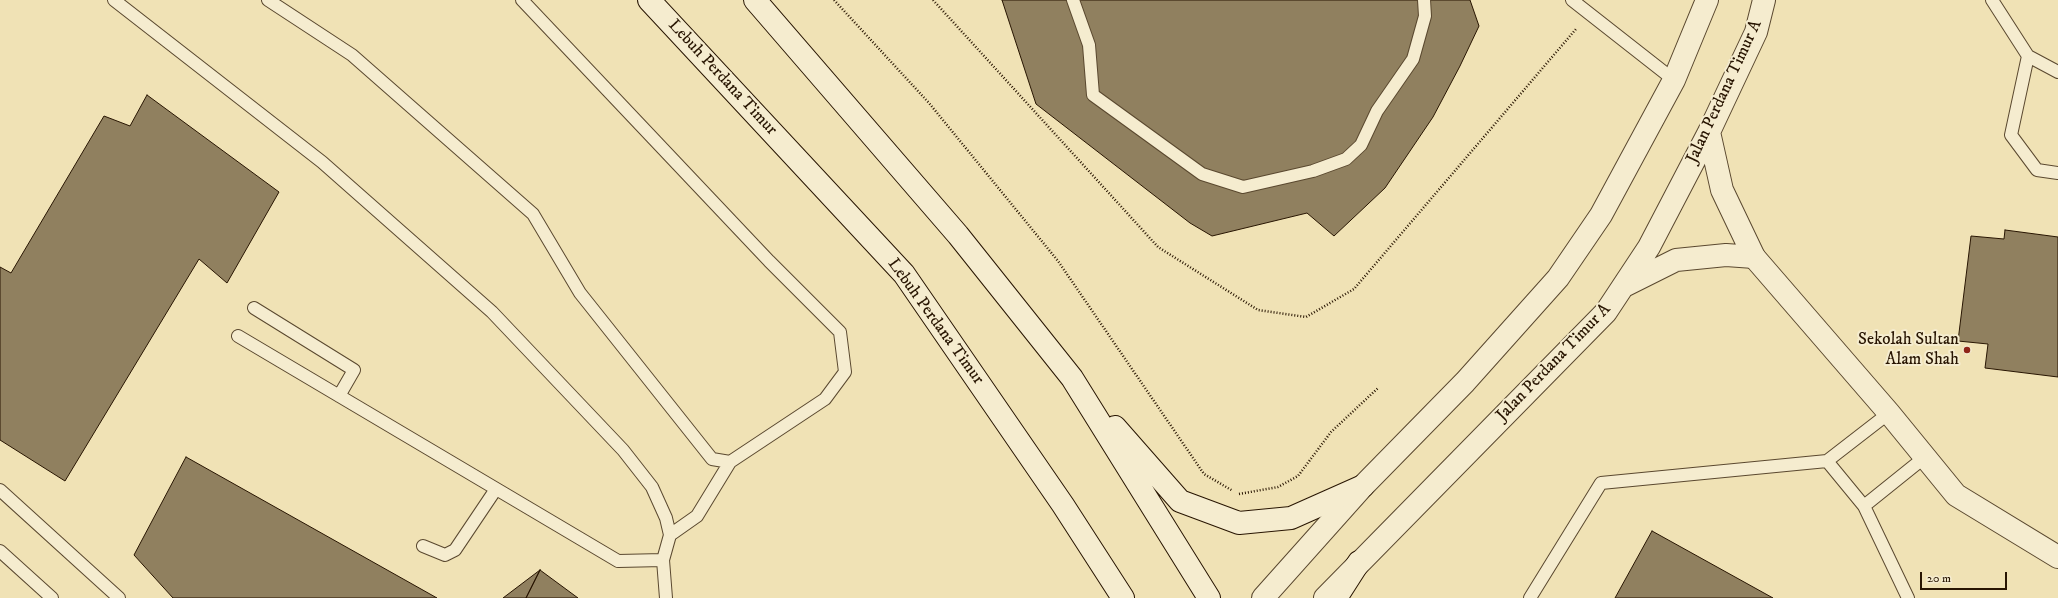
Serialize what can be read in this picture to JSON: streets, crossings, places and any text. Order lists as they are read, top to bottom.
{
  "streets": {
    "street": ["Lebuh Perdana Timur", "Jalan Perdana Timur A"]
  },
  "places": ["Sekolah Sultan Alam Shah"],
  "scale_bar": "20 m"
}
